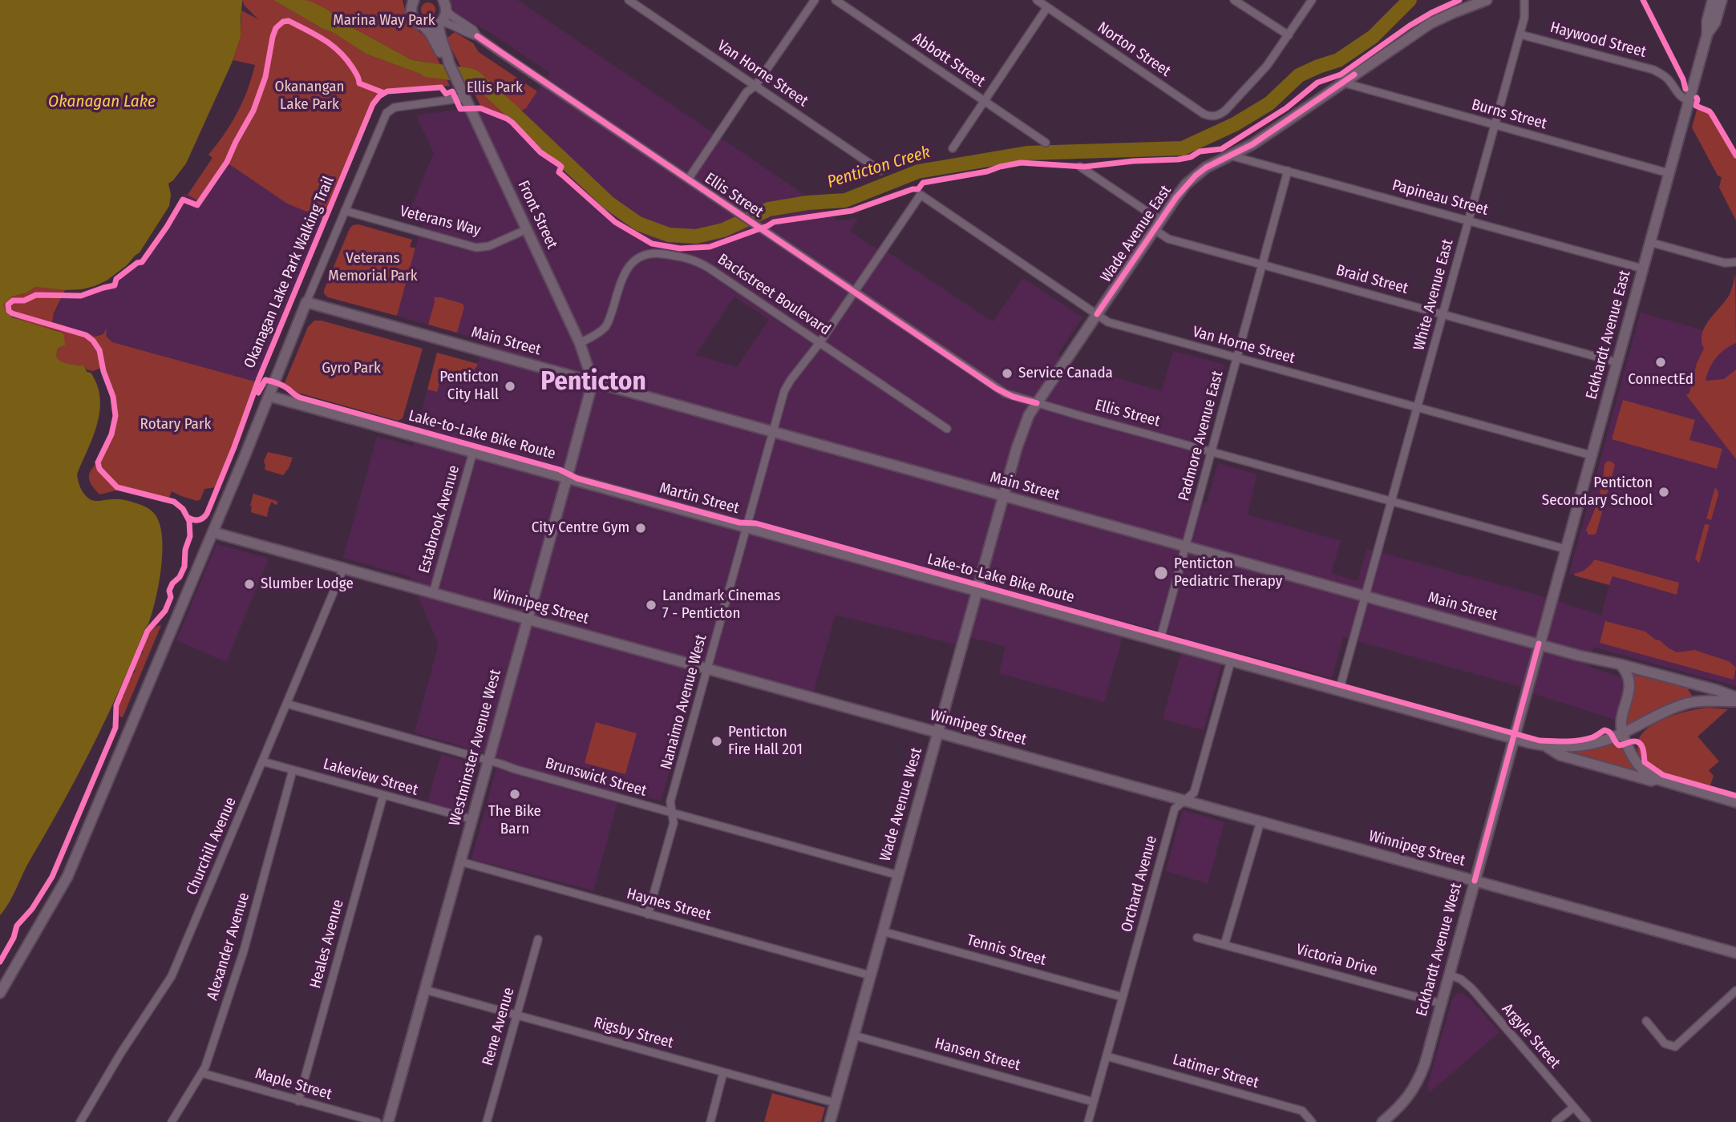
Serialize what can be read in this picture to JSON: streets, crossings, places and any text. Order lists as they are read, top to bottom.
{
  "streets": {
    "street": [
      "Haywood Street",
      "Norton Street",
      "Abbott Street",
      "Van Horne Street",
      "Burns Street",
      "Ellis Street",
      "Papineau Street",
      "Front Street",
      "Veterans Way",
      "Wade Avenue East",
      "Braid Street",
      "Backstreet Boulevard",
      "White Avenue East",
      "Eckhardt Avenue East",
      "Main Street",
      "Padmore Avenue East",
      "Martin Street",
      "Estabrook Avenue",
      "Winnipeg Street",
      "Nanaimo Avenue West",
      "Westminster Avenue West",
      "Lakeview Street",
      "Brunswick Street",
      "Wade Avenue West",
      "Churchill Avenue",
      "Orchard Avenue",
      "Haynes Street",
      "Heales Avenue",
      "Alexander Avenue",
      "Eckhardt Avenue West",
      "Tennis Street",
      "Victoria Drive",
      "Rene Avenue",
      "Rigsby Street",
      "Argyle Street",
      "Hansen Street",
      "Latimer Street",
      "Maple Street"
    ],
    "cycle path": ["Okanagan Lake Park Walking Trail", "Lake-to-Lake Bike Route"]
  },
  "crossings": [
    ["Haywood Street", "White Avenue East"],
    ["Haywood Street", "Eckhardt Avenue East"],
    ["Van Horne Street", "Wade Avenue East"],
    ["Van Horne Street", "White Avenue East"],
    ["Van Horne Street", "Eckhardt Avenue East"],
    ["Van Horne Street", "Padmore Avenue East"],
    ["Van Horne Street", "Nanaimo Avenue West"],
    ["Burns Street", "Wade Avenue East"],
    ["Burns Street", "White Avenue East"],
    ["Burns Street", "Eckhardt Avenue East"],
    ["Ellis Street", "Front Street"],
    ["Ellis Street", "Wade Avenue East"],
    ["Ellis Street", "White Avenue East"],
    ["Ellis Street", "Eckhardt Avenue East"],
    ["Ellis Street", "Padmore Avenue East"],
    ["Ellis Street", "Nanaimo Avenue West"],
    ["Papineau Street", "Wade Avenue East"],
    ["Papineau Street", "White Avenue East"],
    ["Papineau Street", "Eckhardt Avenue East"],
    ["Papineau Street", "Padmore Avenue East"],
    ["Front Street", "Veterans Way"],
    ["Front Street", "Backstreet Boulevard"],
    ["Front Street", "Main Street"],
    ["Front Street", "Westminster Avenue West"],
    ["Wade Avenue East", "Braid Street"],
    ["Wade Avenue East", "Main Street"],
    ["Wade Avenue East", "Wade Avenue West"],
    ["Braid Street", "White Avenue East"],
    ["Braid Street", "Eckhardt Avenue East"],
    ["Braid Street", "Padmore Avenue East"],
    ["Backstreet Boulevard", "Nanaimo Avenue West"],
    ["White Avenue East", "Main Street"],
    ["White Avenue East", "Martin Street"],
    ["Eckhardt Avenue East", "Main Street"],
    ["Eckhardt Avenue East", "Eckhardt Avenue West"],
    ["Main Street", "Padmore Avenue East"],
    ["Main Street", "Martin Street"],
    ["Main Street", "Nanaimo Avenue West"],
    ["Main Street", "Westminster Avenue West"],
    ["Main Street", "Wade Avenue West"],
    ["Main Street", "Eckhardt Avenue West"],
    ["Padmore Avenue East", "Martin Street"],
    ["Martin Street", "Estabrook Avenue"],
    ["Martin Street", "Nanaimo Avenue West"],
    ["Martin Street", "Westminster Avenue West"],
    ["Martin Street", "Wade Avenue West"],
    ["Martin Street", "Orchard Avenue"],
    ["Martin Street", "Eckhardt Avenue West"],
    ["Estabrook Avenue", "Winnipeg Street"],
    ["Winnipeg Street", "Nanaimo Avenue West"],
    ["Winnipeg Street", "Westminster Avenue West"],
    ["Winnipeg Street", "Wade Avenue West"],
    ["Winnipeg Street", "Churchill Avenue"],
    ["Winnipeg Street", "Orchard Avenue"],
    ["Winnipeg Street", "Eckhardt Avenue West"],
    ["Nanaimo Avenue West", "Brunswick Street"],
    ["Nanaimo Avenue West", "Haynes Street"],
    ["Westminster Avenue West", "Lakeview Street"],
    ["Westminster Avenue West", "Brunswick Street"],
    ["Westminster Avenue West", "Haynes Street"],
    ["Westminster Avenue West", "Rigsby Street"],
    ["Lakeview Street", "Churchill Avenue"],
    ["Lakeview Street", "Heales Avenue"],
    ["Lakeview Street", "Alexander Avenue"],
    ["Brunswick Street", "Wade Avenue West"],
    ["Brunswick Street", "Churchill Avenue"],
    ["Wade Avenue West", "Haynes Street"],
    ["Wade Avenue West", "Tennis Street"],
    ["Wade Avenue West", "Rigsby Street"],
    ["Wade Avenue West", "Hansen Street"],
    ["Orchard Avenue", "Tennis Street"],
    ["Orchard Avenue", "Hansen Street"],
    ["Orchard Avenue", "Latimer Street"],
    ["Heales Avenue", "Maple Street"],
    ["Alexander Avenue", "Maple Street"],
    ["Eckhardt Avenue West", "Victoria Drive"],
    ["Eckhardt Avenue West", "Argyle Street"],
    ["Rene Avenue", "Rigsby Street"]
  ],
  "districts": ["Penticton"],
  "water": ["Okanagan Lake", "Penticton Creek"],
  "parks": [
    "Marina Way Park",
    "Okanangan Lake Park",
    "Ellis Park",
    "Veterans Memorial Park",
    "Gyro Park",
    "Rotary Park"
  ],
  "places": [
    "ConnectEd",
    "Service Canada",
    "Penticton City Hall",
    "Penticton Secondary School",
    "City Centre Gym",
    "Penticton Pediatric Therapy",
    "Slumber Lodge",
    "Landmark Cinemas 7 - Penticton",
    "Penticton Fire Hall 201",
    "The Bike Barn"
  ]
}
